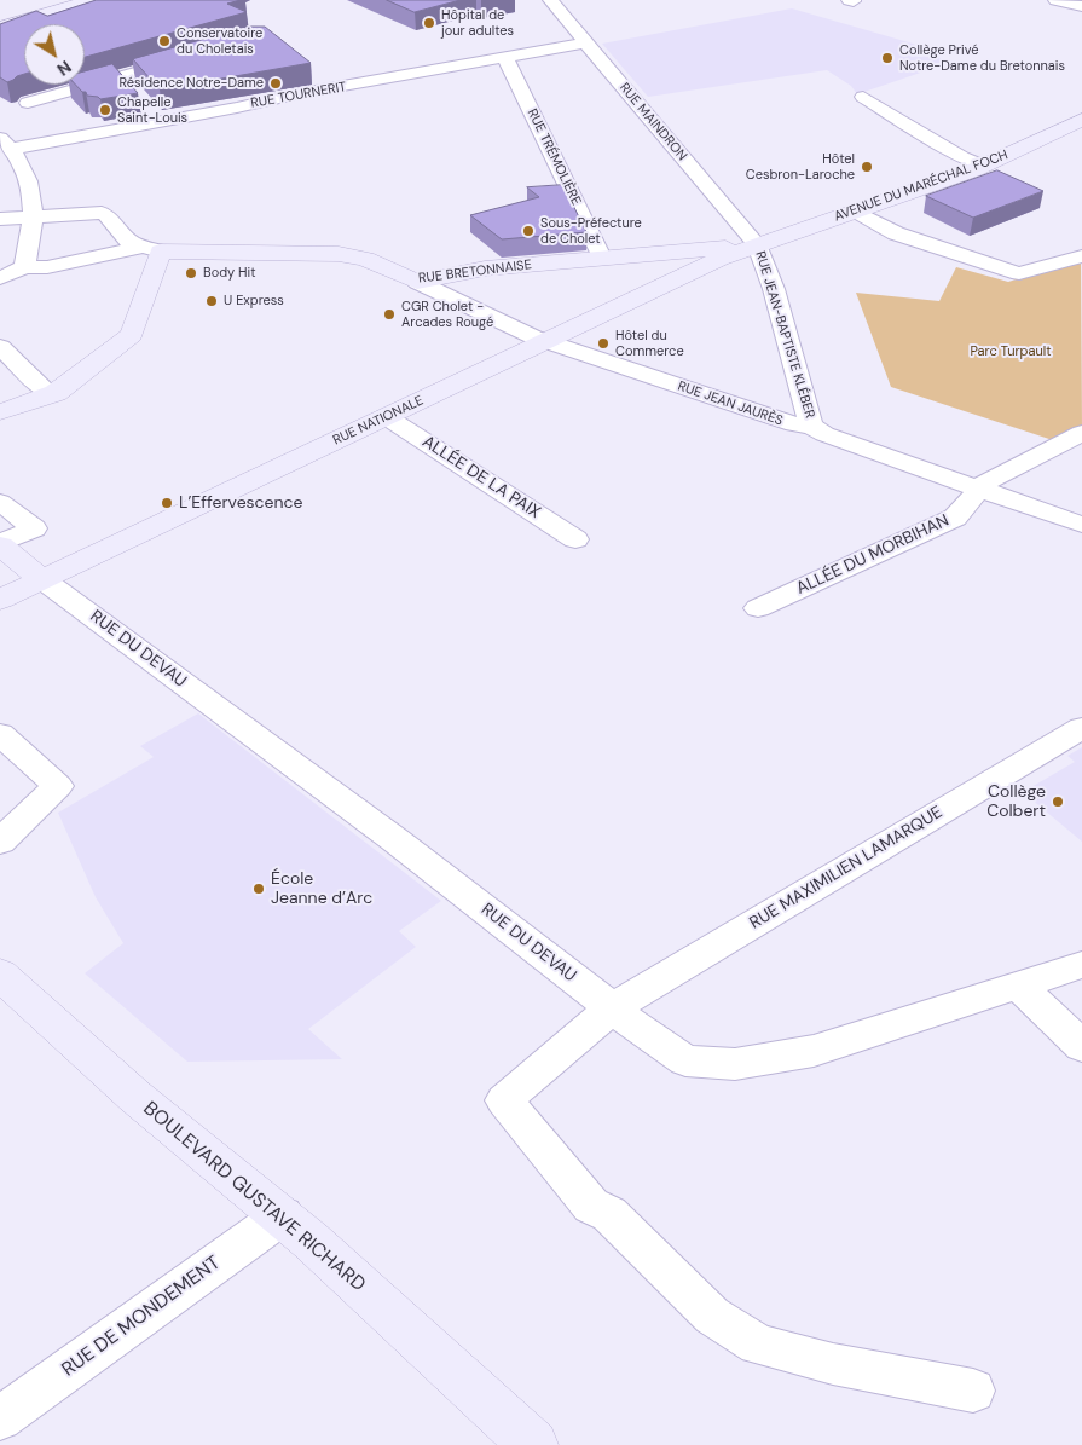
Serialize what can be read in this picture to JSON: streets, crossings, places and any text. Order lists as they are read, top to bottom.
{
  "streets": {
    "street": [
      "RUE TOURNERIT",
      "RUE MAINDRON",
      "RUE TRÉMOLIÈRE",
      "AVENUE DU MARÉCHAL FOCH",
      "RUE BRETONNAISE",
      "RUE JEAN-BAPTISTE KLÉBER",
      "RUE JEAN JAURÈS",
      "RUE NATIONALE",
      "ALLÉE DE LA PAIX",
      "ALLÉE DU MORBIHAN",
      "RUE DU DEVAU",
      "RUE MAXIMILIEN LAMARQUE",
      "BOULEVARD GUSTAVE RICHARD",
      "RUE DE MONDEMENT"
    ]
  },
  "crossings": [
    ["RUE TOURNERIT", "RUE MAINDRON"],
    ["RUE TOURNERIT", "RUE TRÉMOLIÈRE"],
    ["RUE MAINDRON", "AVENUE DU MARÉCHAL FOCH"],
    ["RUE MAINDRON", "RUE BRETONNAISE"],
    ["RUE MAINDRON", "RUE JEAN-BAPTISTE KLÉBER"],
    ["RUE MAINDRON", "RUE NATIONALE"],
    ["RUE TRÉMOLIÈRE", "RUE BRETONNAISE"],
    ["AVENUE DU MARÉCHAL FOCH", "RUE BRETONNAISE"],
    ["AVENUE DU MARÉCHAL FOCH", "RUE JEAN-BAPTISTE KLÉBER"],
    ["AVENUE DU MARÉCHAL FOCH", "RUE NATIONALE"],
    ["RUE BRETONNAISE", "RUE JEAN-BAPTISTE KLÉBER"],
    ["RUE BRETONNAISE", "RUE JEAN JAURÈS"],
    ["RUE BRETONNAISE", "RUE NATIONALE"],
    ["RUE JEAN-BAPTISTE KLÉBER", "RUE JEAN JAURÈS"],
    ["RUE JEAN-BAPTISTE KLÉBER", "RUE NATIONALE"],
    ["RUE JEAN JAURÈS", "RUE NATIONALE"],
    ["RUE JEAN JAURÈS", "ALLÉE DU MORBIHAN"],
    ["RUE NATIONALE", "ALLÉE DE LA PAIX"],
    ["RUE NATIONALE", "RUE DU DEVAU"],
    ["RUE DU DEVAU", "RUE MAXIMILIEN LAMARQUE"],
    ["BOULEVARD GUSTAVE RICHARD", "RUE DE MONDEMENT"]
  ],
  "parks": ["Parc Turpault"],
  "places": [
    "Hôpital de jour adultes",
    "Conservatoire du Choletais",
    "Collège Privé Notre-Dame du Bretonnais",
    "Résidence Notre-Dame",
    "Chapelle Saint-Louis",
    "Hôtel Cesbron-Laroche",
    "Sous-Préfecture de Cholet",
    "Body Hit",
    "U Express",
    "CGR Cholet - Arcades Rougé",
    "Hôtel du Commerce",
    "L’Effervescence",
    "Collège Colbert",
    "École Jeanne d’Arc"
  ],
  "north": "bottom right"
}
